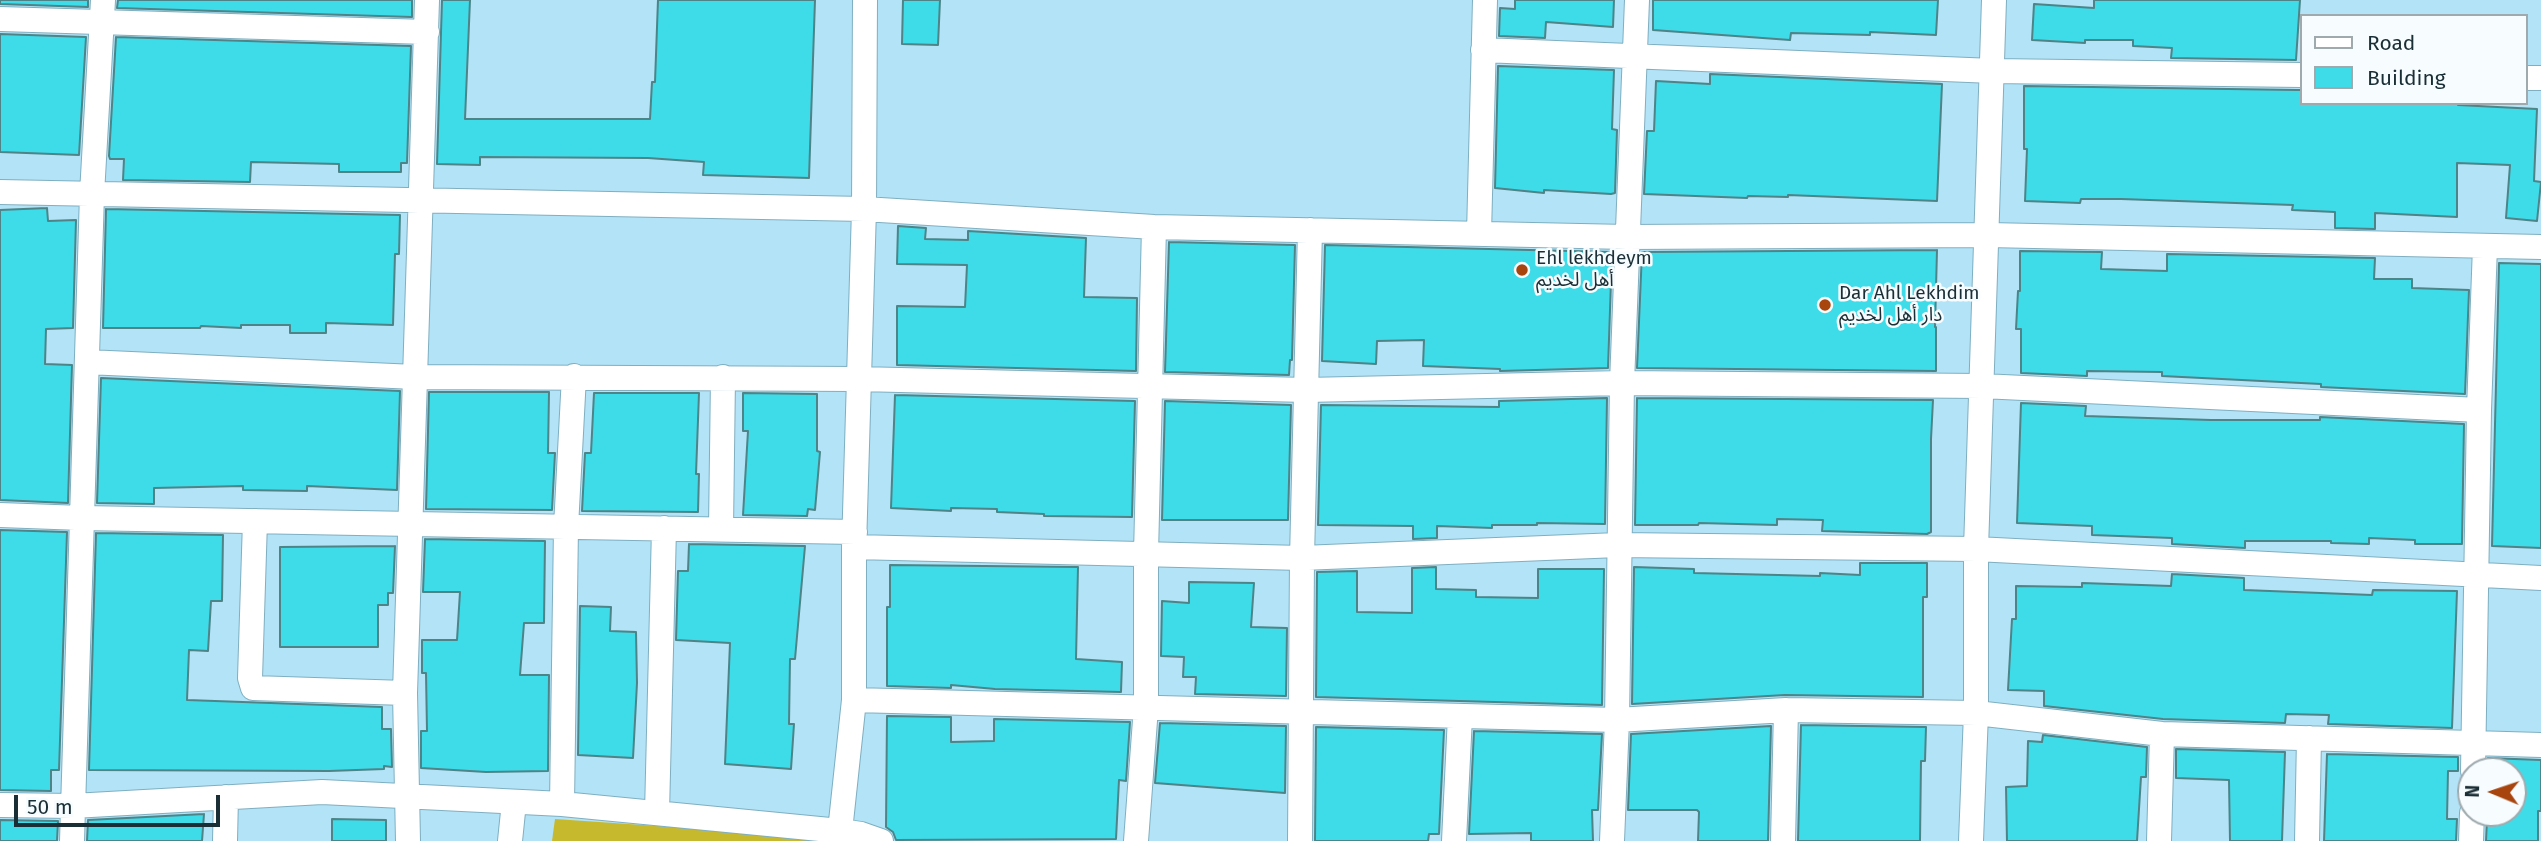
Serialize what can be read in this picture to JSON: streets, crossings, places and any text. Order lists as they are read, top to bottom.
{
  "places": ["Ehl lekhdeym أهل لخديم", "Dar Ahl Lekhdim دار أهل لخديم"],
  "legend": ["Road", "Building"],
  "scale_bar": "50 m",
  "north": "left"
}
